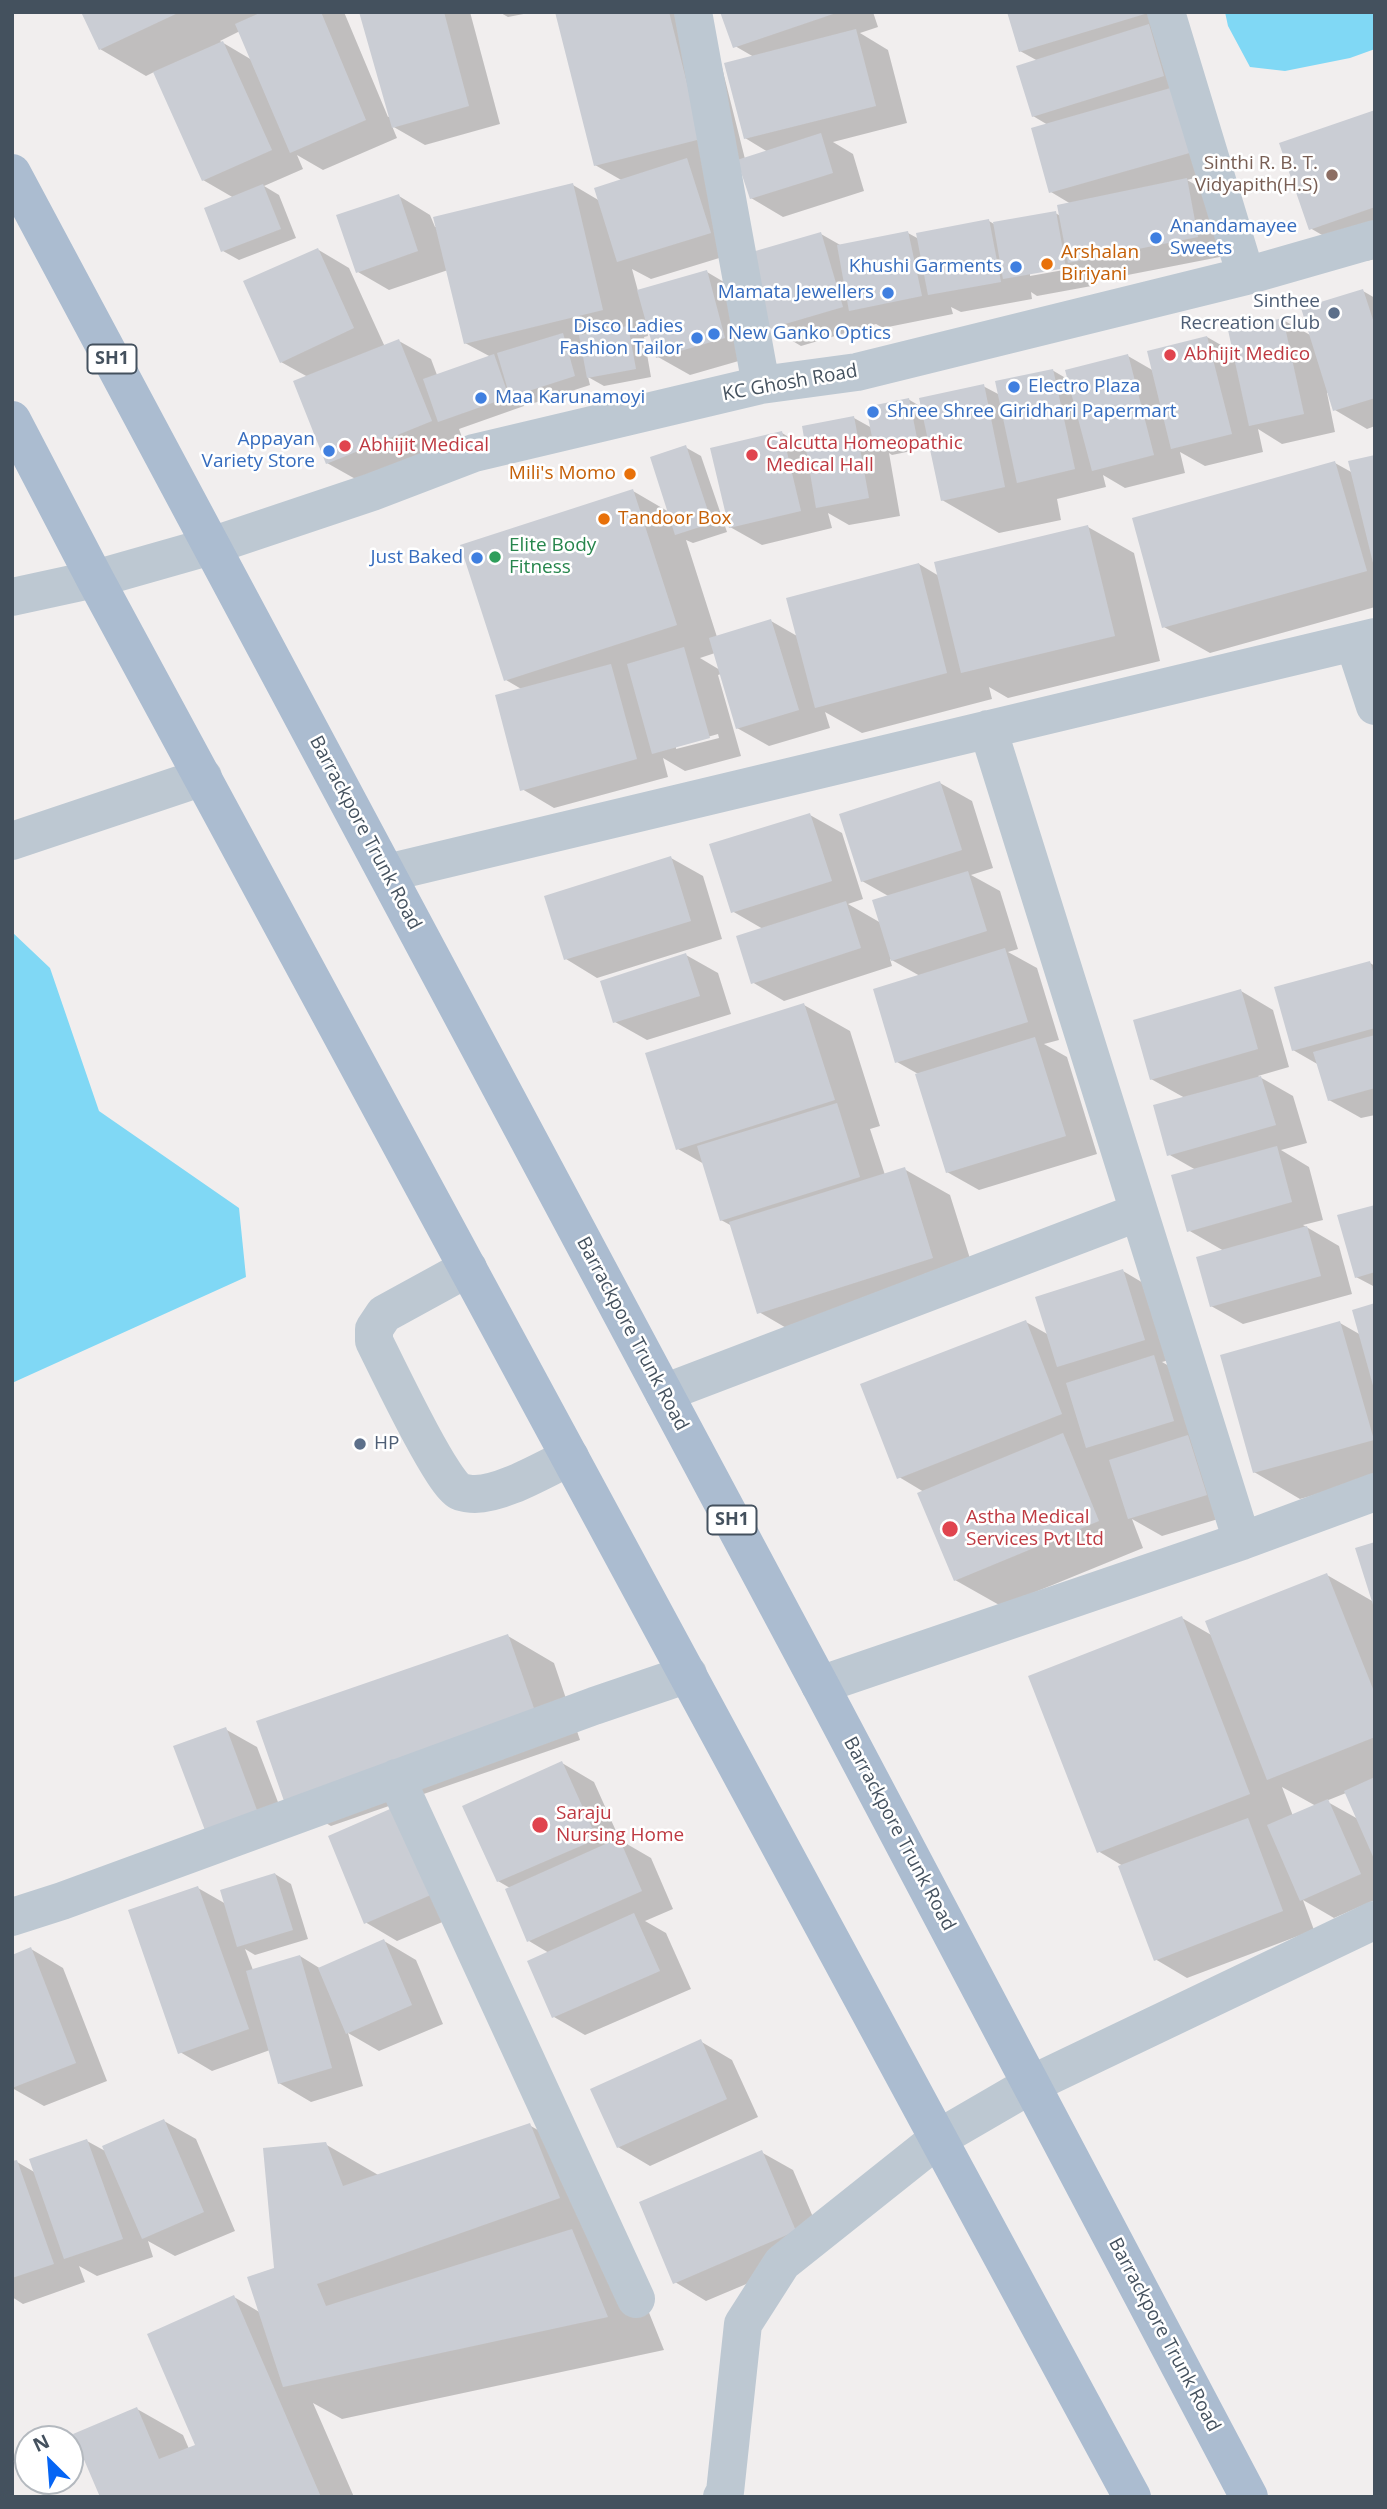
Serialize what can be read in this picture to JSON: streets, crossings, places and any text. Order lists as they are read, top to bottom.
{
  "streets": {
    "main road": ["SH1", "Barrackpore Trunk Road"],
    "street": ["KC Ghosh Road"]
  },
  "crossings": [
    ["KC Ghosh Road", "Barrackpore Trunk Road"]
  ],
  "places": [
    "Sinthi R. B. T. Vidyapith(H.S)",
    "Anandamayee Sweets",
    "Arshalan Biriyani",
    "Khushi Garments",
    "Mamata Jewellers",
    "Sinthee Recreation Club",
    "New Ganko Optics",
    "Disco Ladies Fashion Tailor",
    "Abhijit Medico",
    "Electro Plaza",
    "Maa Karunamoyi",
    "Shree Shree Giridhari Papermart",
    "Abhijit Medical",
    "Appayan Variety Store",
    "Calcutta Homeopathic Medical Hall",
    "Mili's Momo",
    "Tandoor Box",
    "Elite Body Fitness",
    "Just Baked",
    "HP",
    "Astha Medical Services Pvt Ltd",
    "Saraju Nursing Home"
  ],
  "north": "top left"
}
